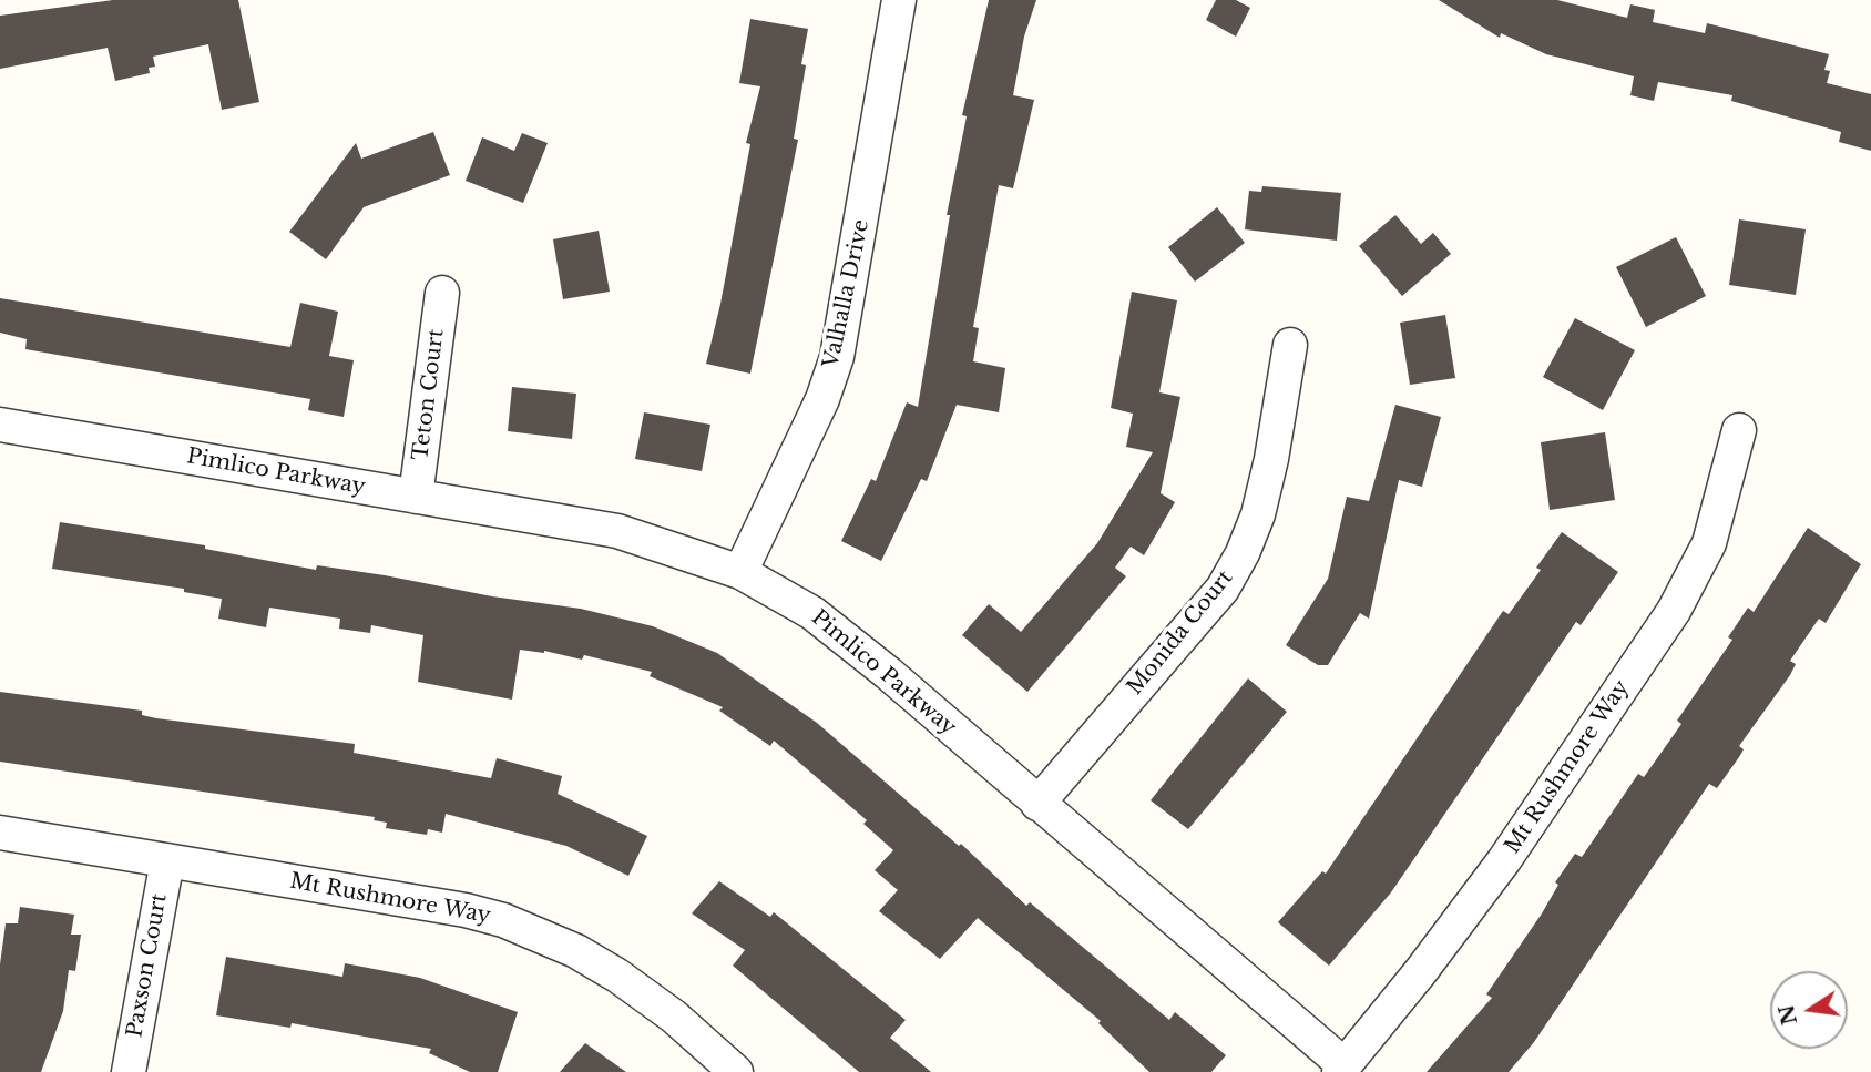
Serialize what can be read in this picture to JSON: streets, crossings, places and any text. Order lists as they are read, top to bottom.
{
  "streets": {
    "street": [
      "Valhalla Drive",
      "Teton Court",
      "Pimlico Parkway",
      "Monida Court",
      "Mt Rushmore Way",
      "Paxson Court"
    ]
  },
  "crossings": [
    ["Valhalla Drive", "Pimlico Parkway"],
    ["Teton Court", "Pimlico Parkway"],
    ["Pimlico Parkway", "Monida Court"],
    ["Pimlico Parkway", "Mt Rushmore Way"],
    ["Mt Rushmore Way", "Paxson Court"]
  ],
  "north": "left"
}
